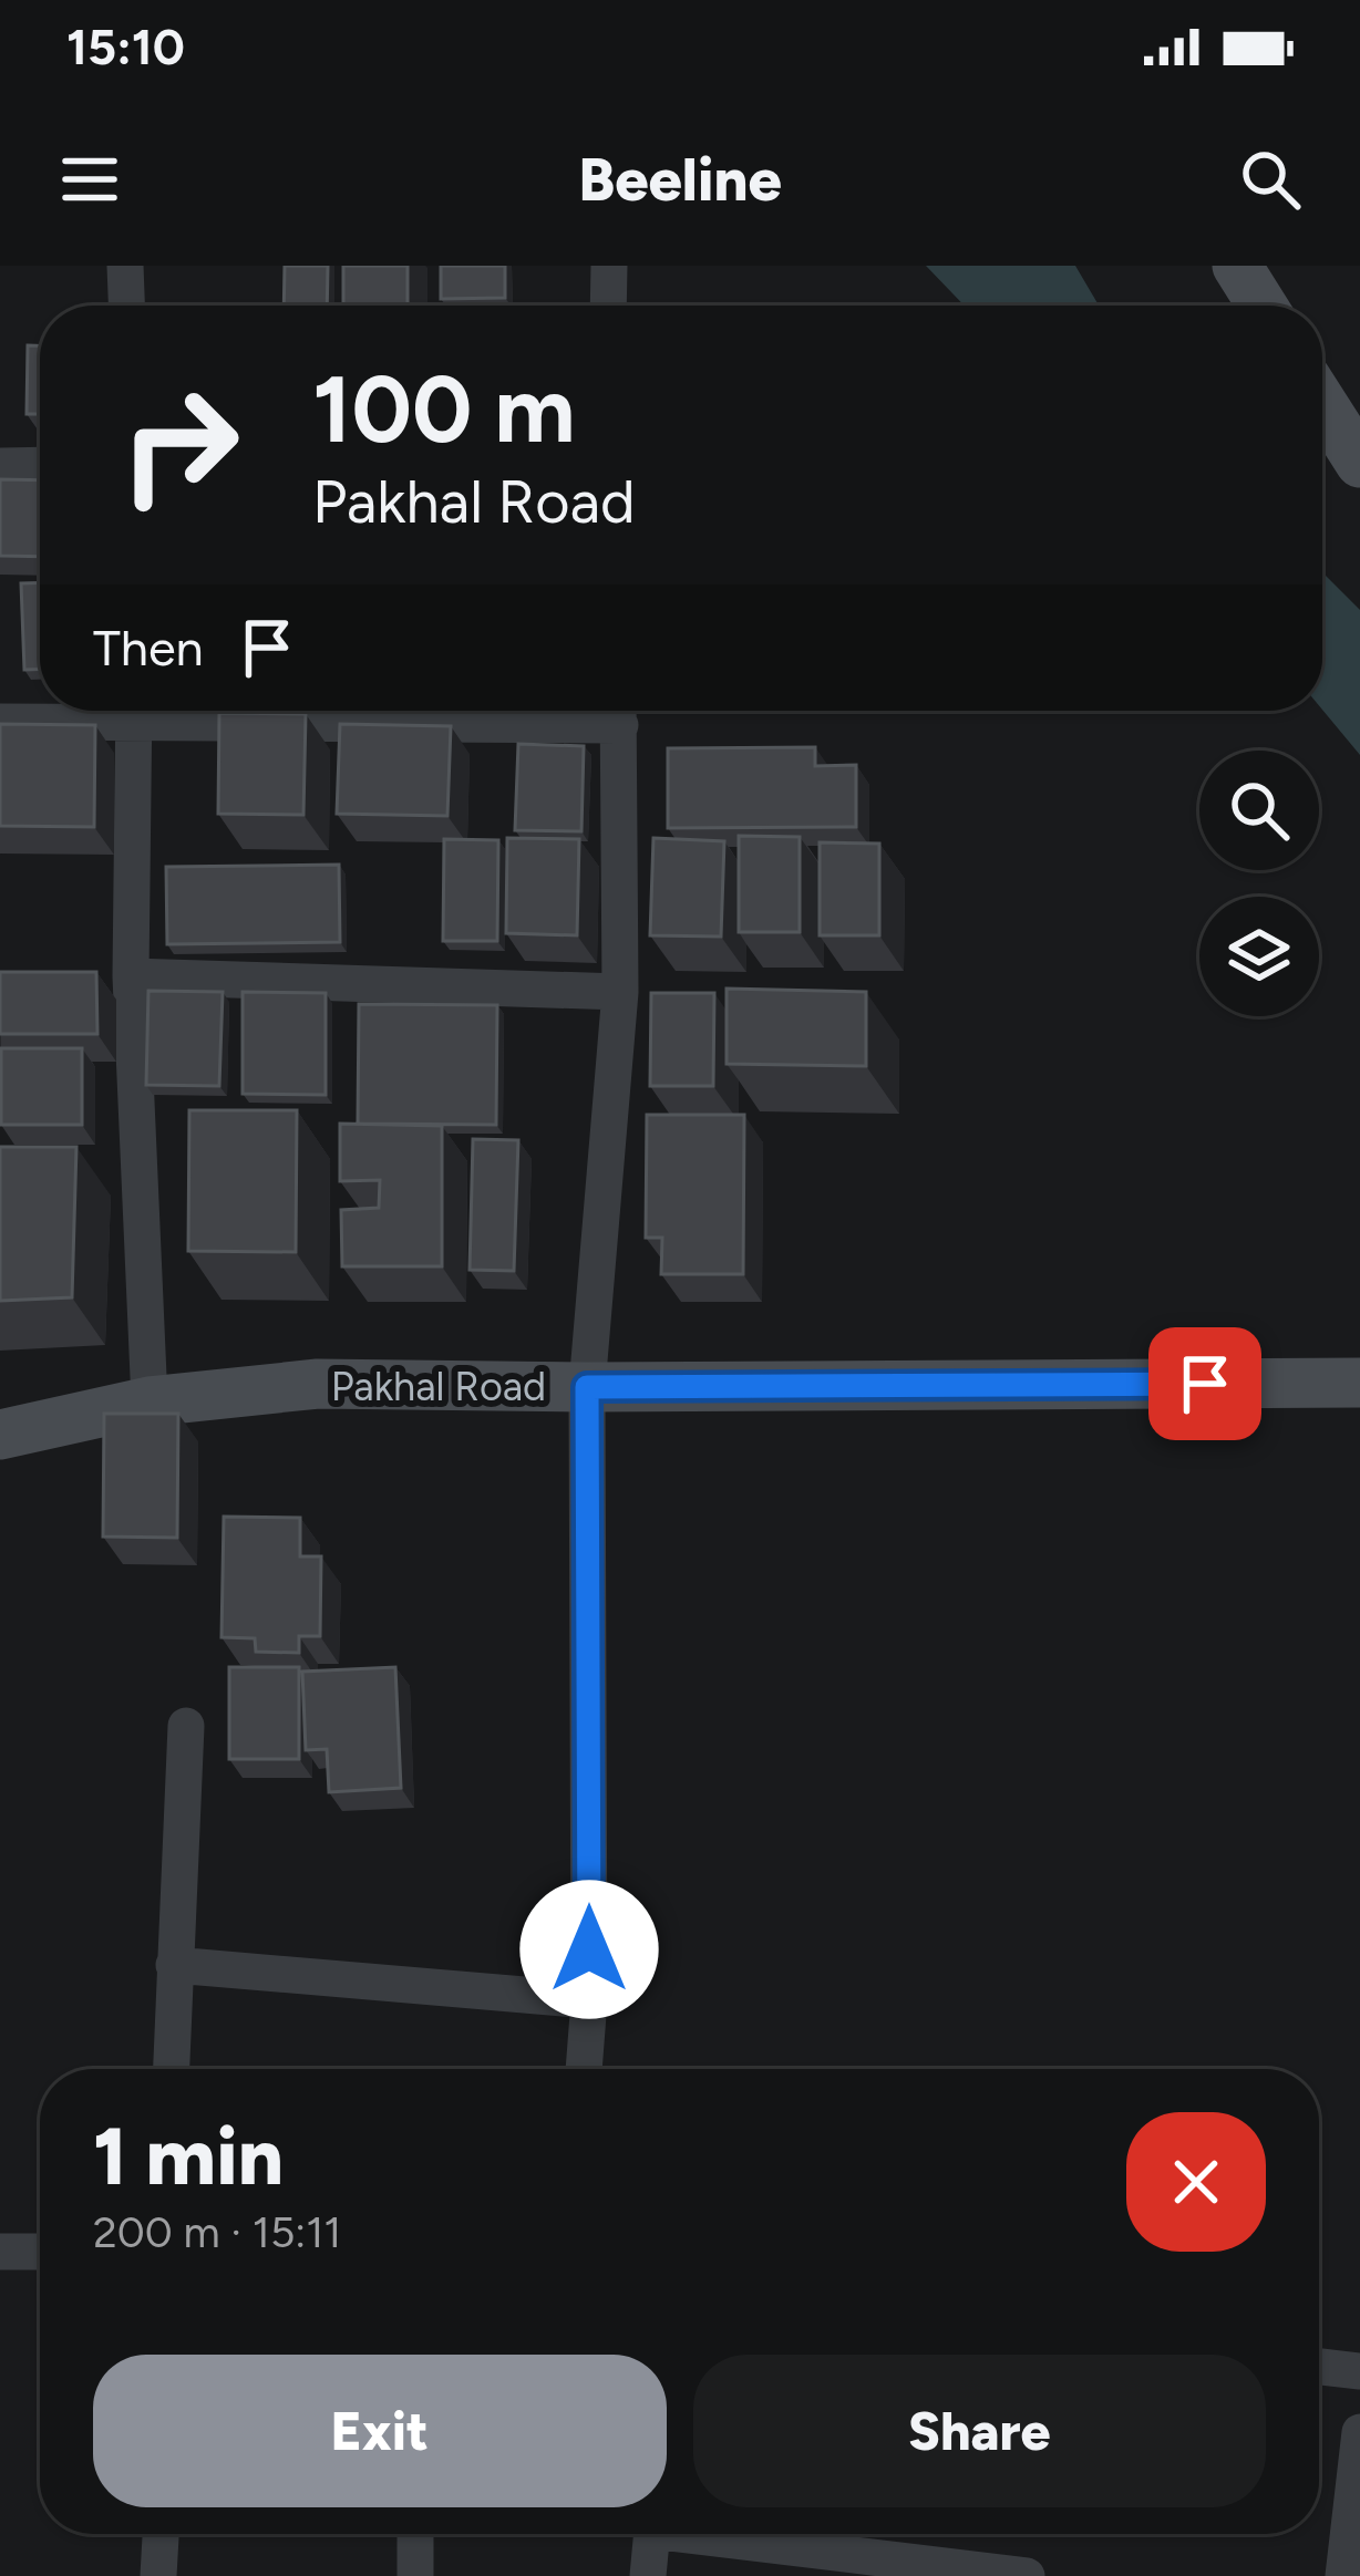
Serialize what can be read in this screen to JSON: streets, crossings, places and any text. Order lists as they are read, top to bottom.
{
  "streets": {
    "street": ["Pakhal Road"]
  },
  "page": {
    "status": "15:10",
    "header": "Beeline",
    "turn": ["100 m", "Pakhal Road"],
    "then": "Then",
    "heading": ["1 min", "200 m · 15:11"],
    "buttons": ["Exit", "Share"]
  }
}
